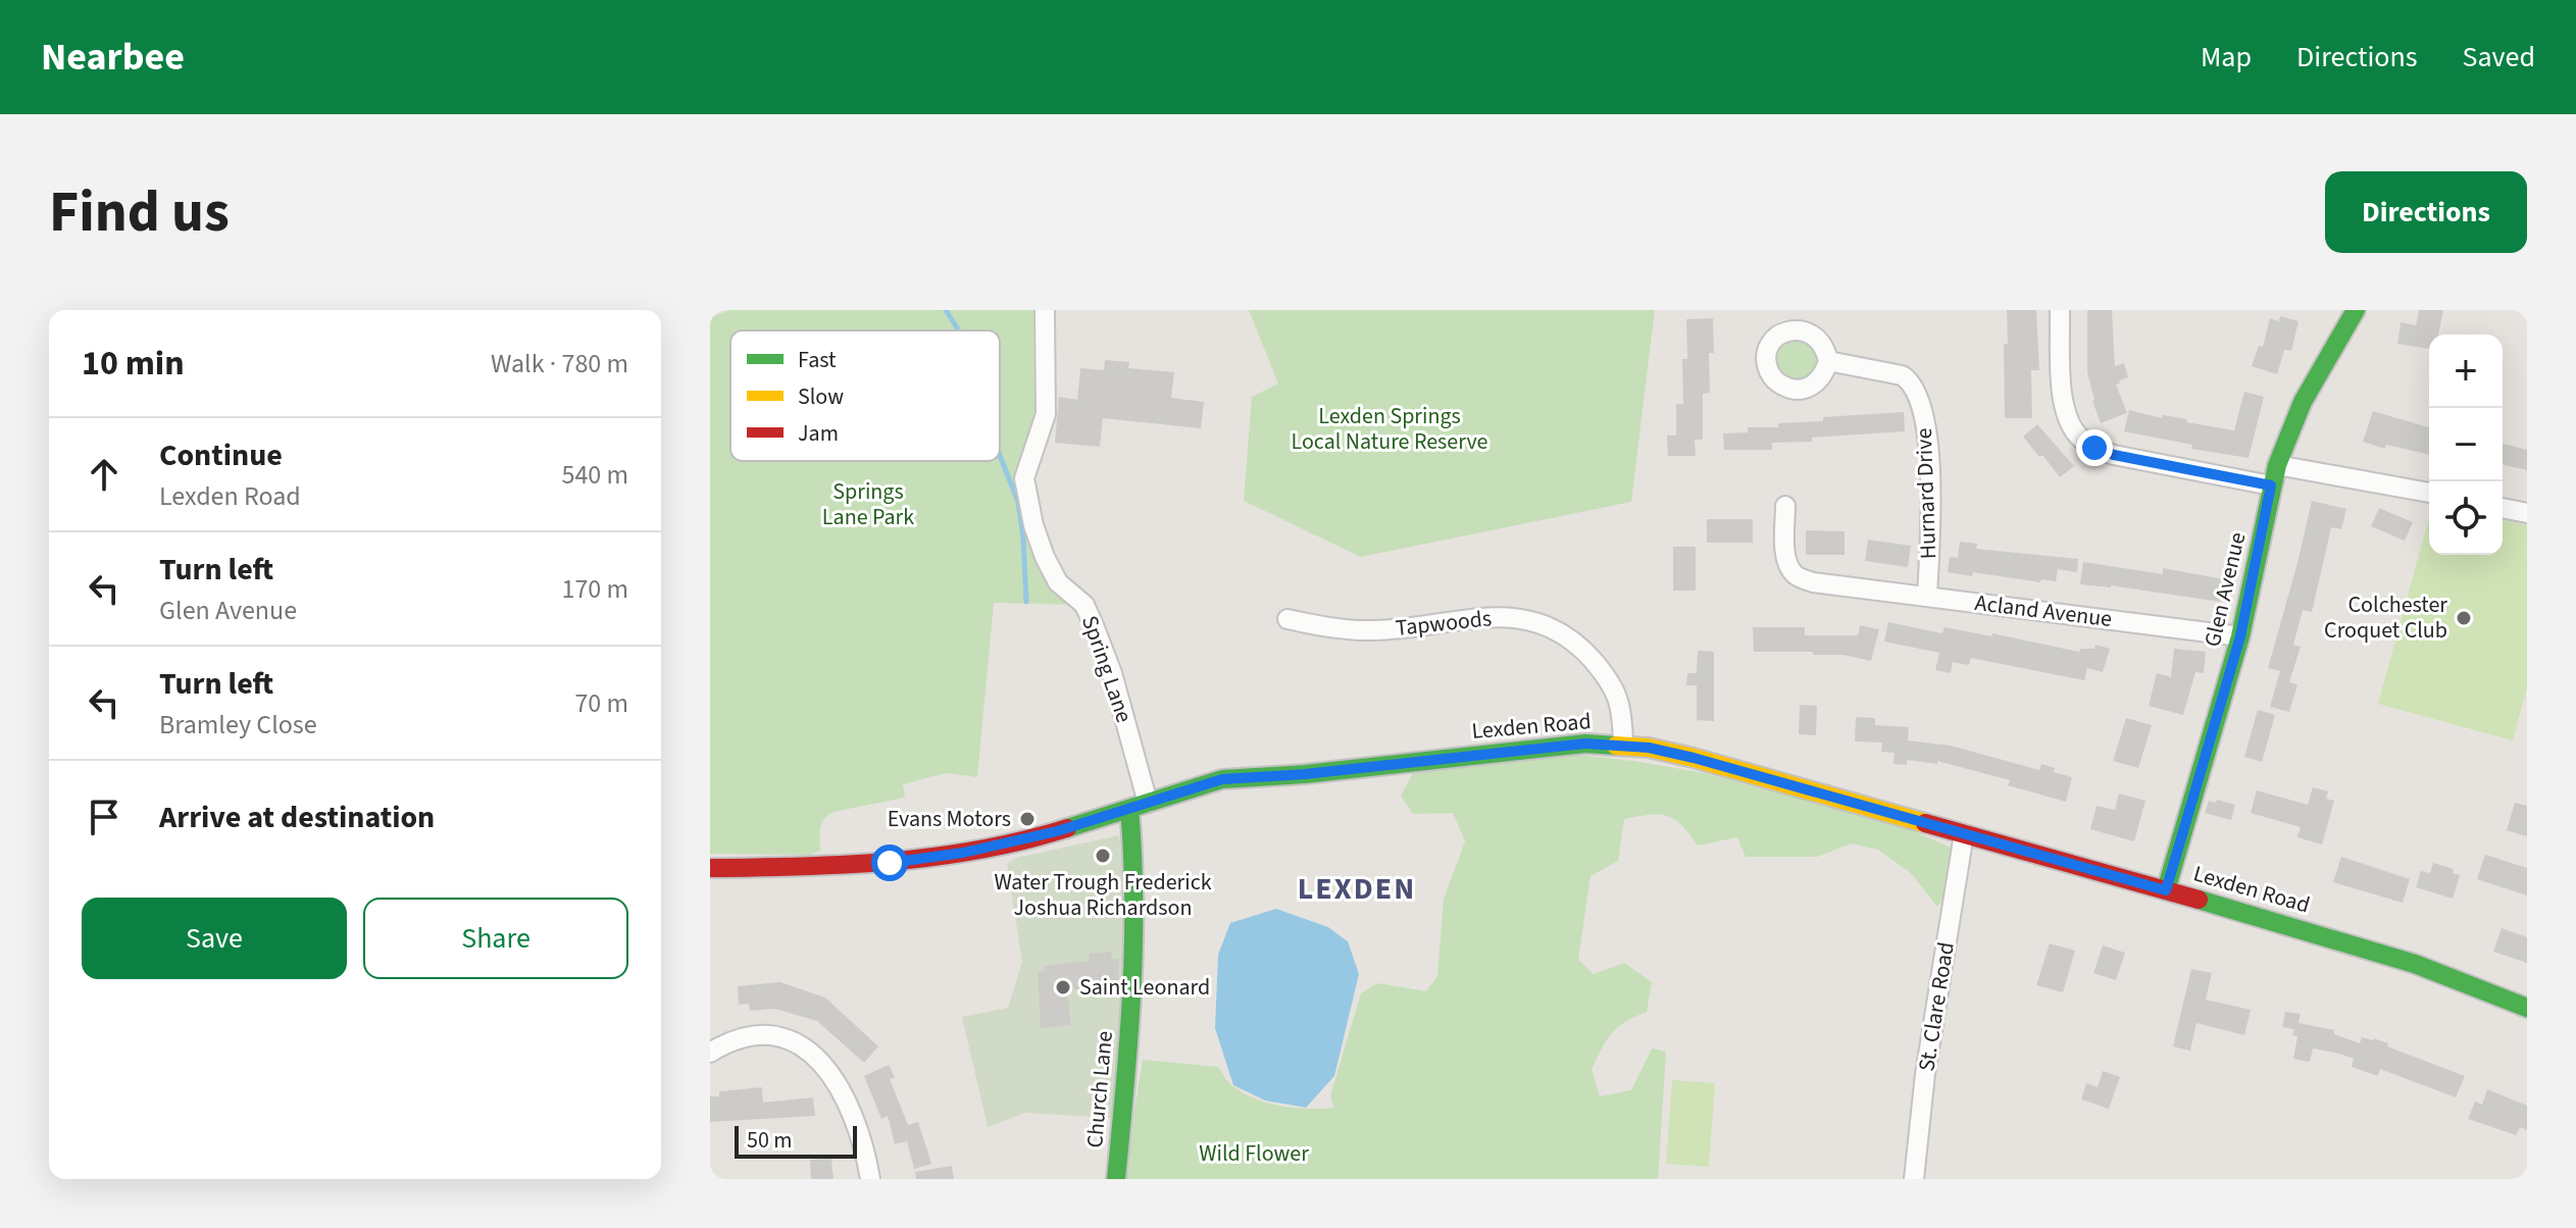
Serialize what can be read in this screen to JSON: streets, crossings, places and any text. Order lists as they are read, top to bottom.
{
  "streets": {
    "main road": ["Glen Avenue", "Lexden Road", "Church Lane"],
    "street": [
      "Hurnard Drive",
      "Acland Avenue",
      "Tapwoods",
      "Spring Lane",
      "St. Clare Road"
    ]
  },
  "crossings": [
    ["Hurnard Drive", "Acland Avenue"],
    ["Glen Avenue", "Acland Avenue"],
    ["Glen Avenue", "Lexden Road"],
    ["Tapwoods", "Lexden Road"],
    ["Spring Lane", "Lexden Road"],
    ["Spring Lane", "Church Lane"],
    ["Lexden Road", "St. Clare Road"],
    ["Lexden Road", "Church Lane"]
  ],
  "districts": ["LEXDEN"],
  "parks": ["Lexden Springs Local Nature Reserve", "Springs Lane Park", "Wild Flower"],
  "places": [
    "Colchester Croquet Club",
    "Evans Motors",
    "Water Trough Frederick Joshua Richardson",
    "Saint Leonard"
  ],
  "legend": ["Fast", "Slow", "Jam"],
  "scale_bar": "50 m",
  "page": {
    "header": "Nearbee",
    "nav": ["Map", "Directions", "Saved"],
    "buttons": [
      "Directions",
      ["Save", "Share"]
    ],
    "title": "Find us",
    "heading": ["10 min", "Walk · 780 m"],
    "map_buttons": ["+", "−"],
    "list": [
      ["Continue", "Lexden Road", "540 m"],
      ["Turn left", "Glen Avenue", "170 m"],
      ["Turn left", "Bramley Close", "70 m"],
      "Arrive at destination"
    ],
    "scale": "50 m"
  }
}
